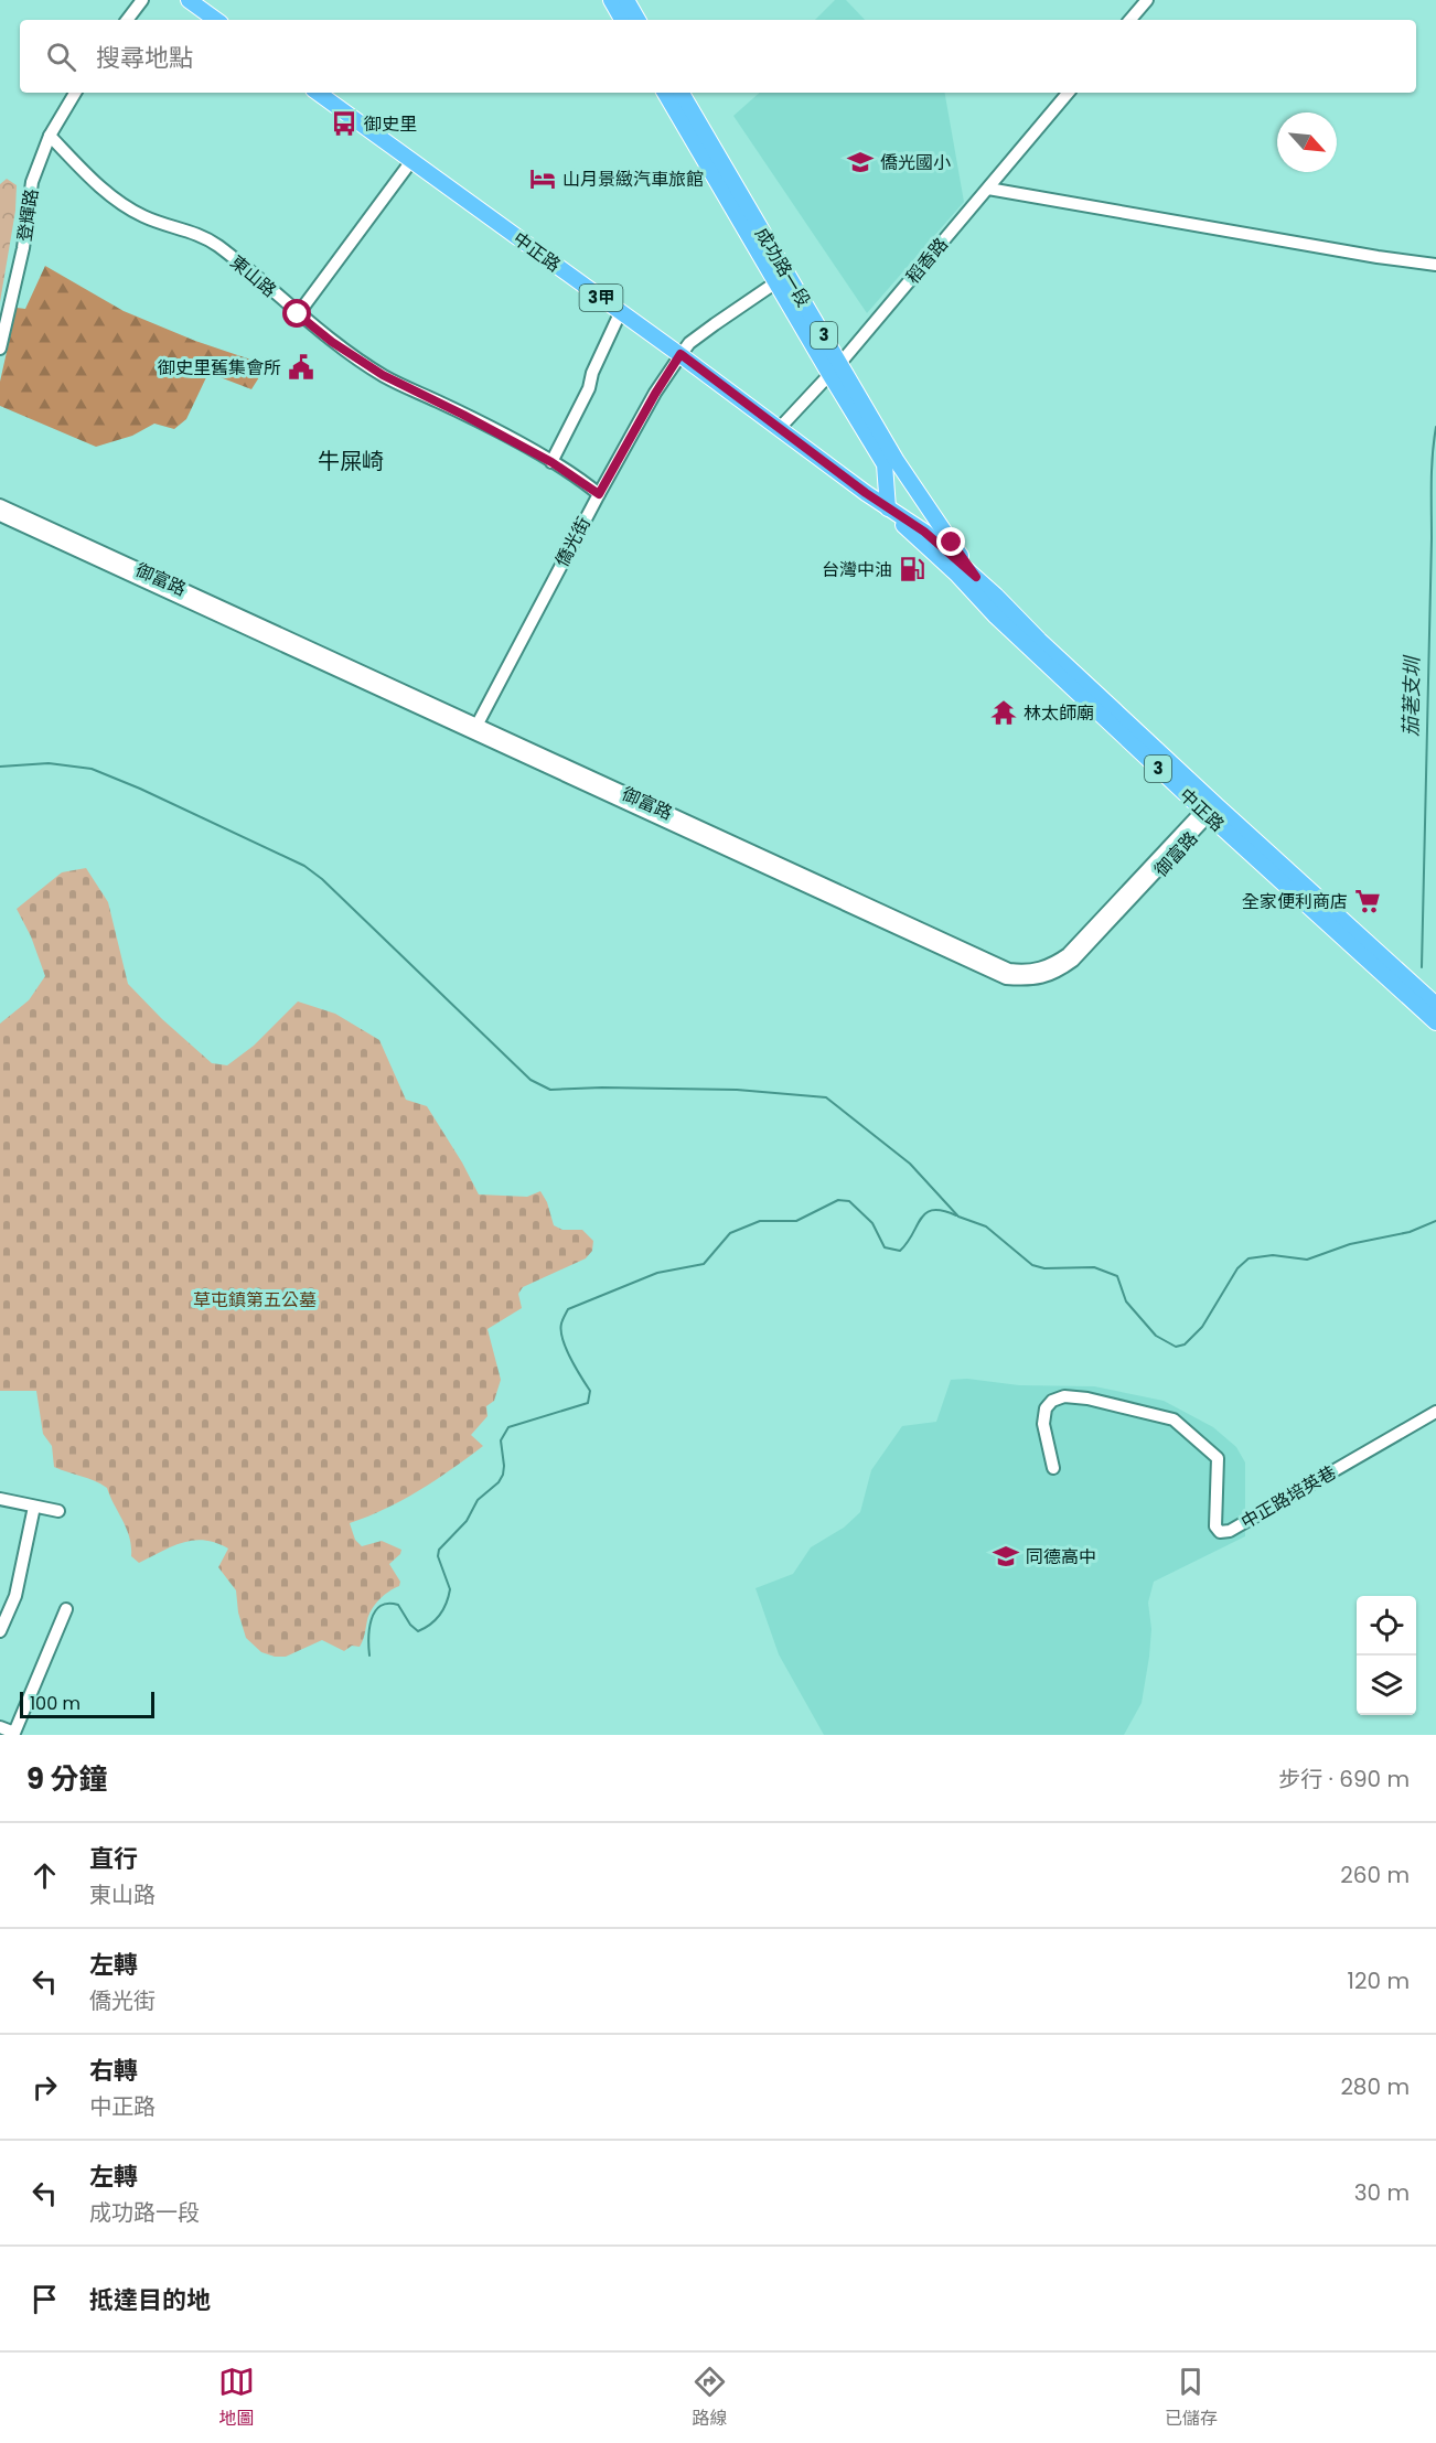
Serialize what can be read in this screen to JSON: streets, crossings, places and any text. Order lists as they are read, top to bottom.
{
  "streets": {
    "main road": [
      "中正路",
      "成功路一段",
      "3甲",
      "3"
    ],
    "street": [
      "登輝路",
      "稻香路",
      "東山路",
      "僑光街",
      "御富路",
      "中正路培英巷"
    ]
  },
  "crossings": [
    ["登輝路", "東山路"],
    ["中正路", "稻香路"],
    ["中正路", "成功路一段"],
    ["中正路", "僑光街"],
    ["中正路", "御富路"],
    ["稻香路", "成功路一段"],
    ["成功路一段", "僑光街"],
    ["東山路", "僑光街"],
    ["僑光街", "御富路"]
  ],
  "districts": ["牛屎崎"],
  "water": ["茄荖支圳"],
  "parks": ["草屯鎮第五公墓"],
  "places": {
    "bus stop": ["御史里"],
    "school or university": ["僑光國小", "同德高中"],
    "hotel": ["山月景緻汽車旅館"],
    "public building": ["御史里舊集會所"],
    "fuel station": ["台灣中油"],
    "temple": ["林太師廟"],
    "supermarket": ["全家便利商店"]
  },
  "scale_bar": "100 m",
  "north": "bottom right",
  "page": {
    "search": "搜尋地點",
    "scale": "100 m",
    "heading": ["9 分鐘", "步行 · 690 m"],
    "list": [
      ["直行", "東山路", "260 m"],
      ["左轉", "僑光街", "120 m"],
      ["右轉", "中正路", "280 m"],
      ["左轉", "成功路一段", "30 m"],
      "抵達目的地"
    ],
    "nav": ["地圖", "路線", "已儲存"]
  }
}
